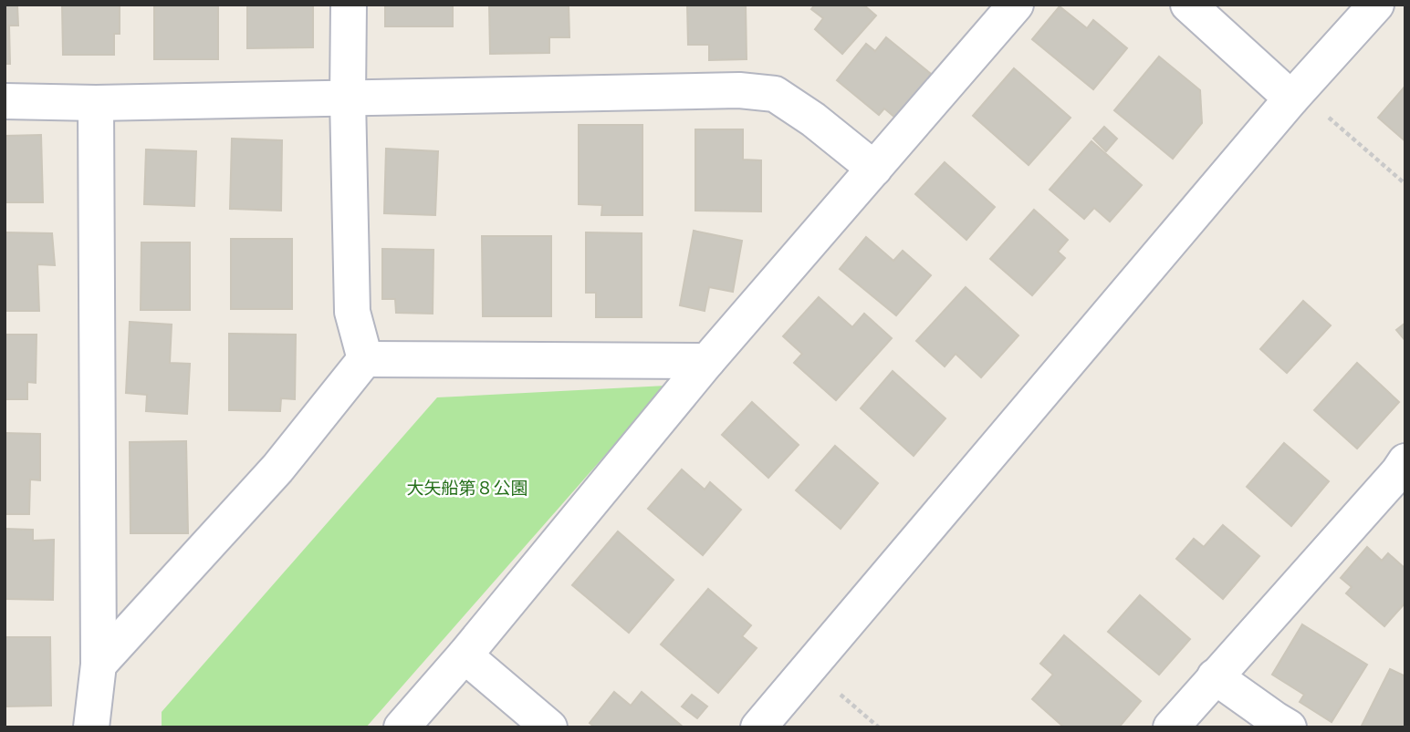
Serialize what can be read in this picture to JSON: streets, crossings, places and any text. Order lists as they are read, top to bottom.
{
  "parks": ["大矢船第８公園"]
}
